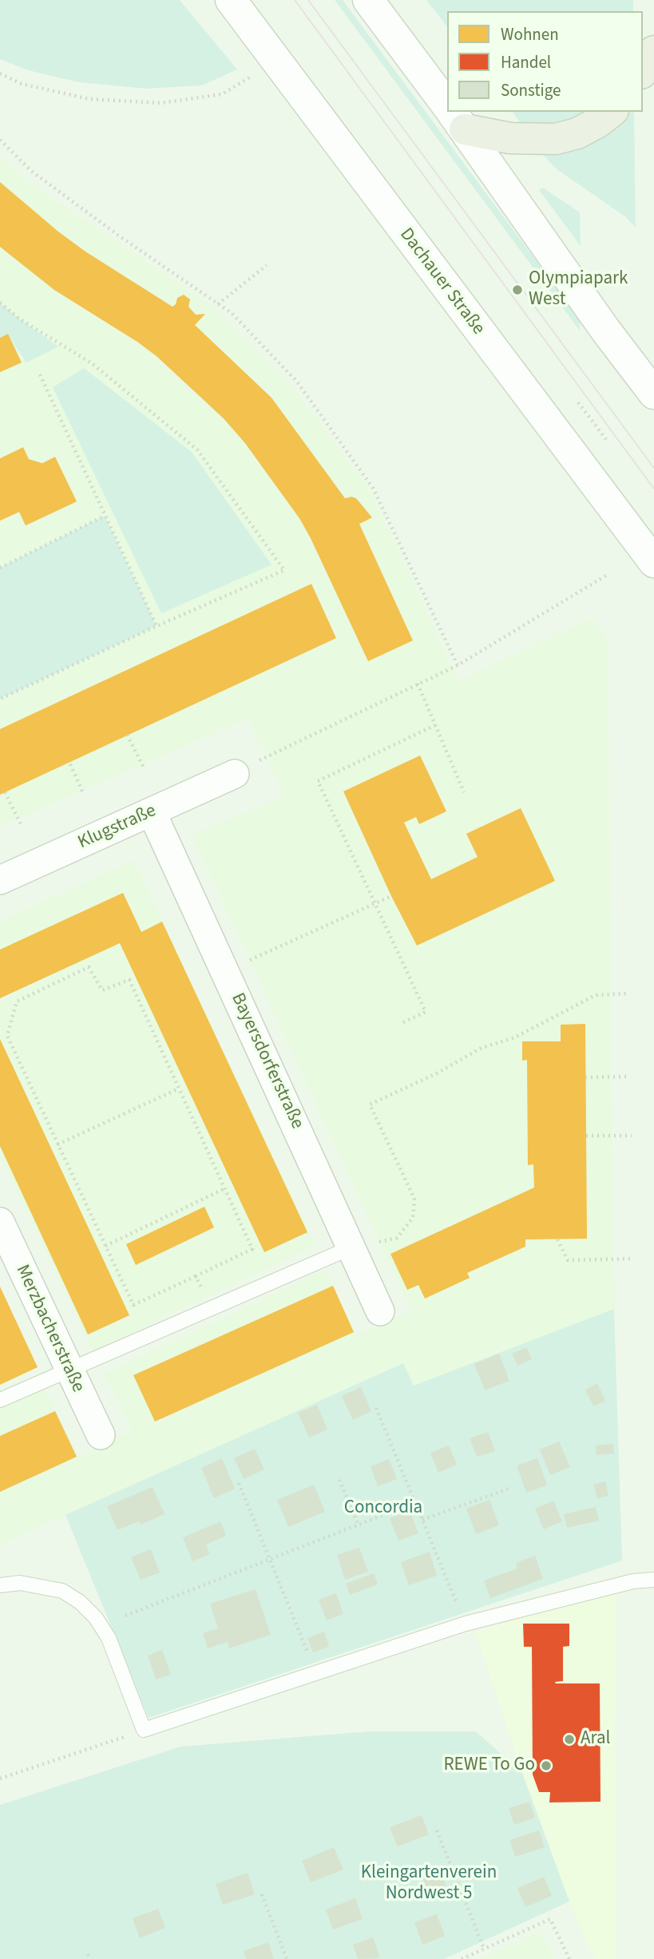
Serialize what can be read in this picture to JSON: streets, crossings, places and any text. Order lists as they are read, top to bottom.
{
  "streets": {
    "main road": ["Dachauer Straße"],
    "street": ["Klugstraße", "Bayersdorferstraße", "Merzbacherstraße"]
  },
  "crossings": [
    ["Klugstraße", "Bayersdorferstraße"]
  ],
  "parks": ["Concordia", "Kleingartenverein Nordwest 5"],
  "places": ["Olympiapark West", "Aral", "REWE To Go"],
  "legend": ["Wohnen", "Handel", "Sonstige"]
}
